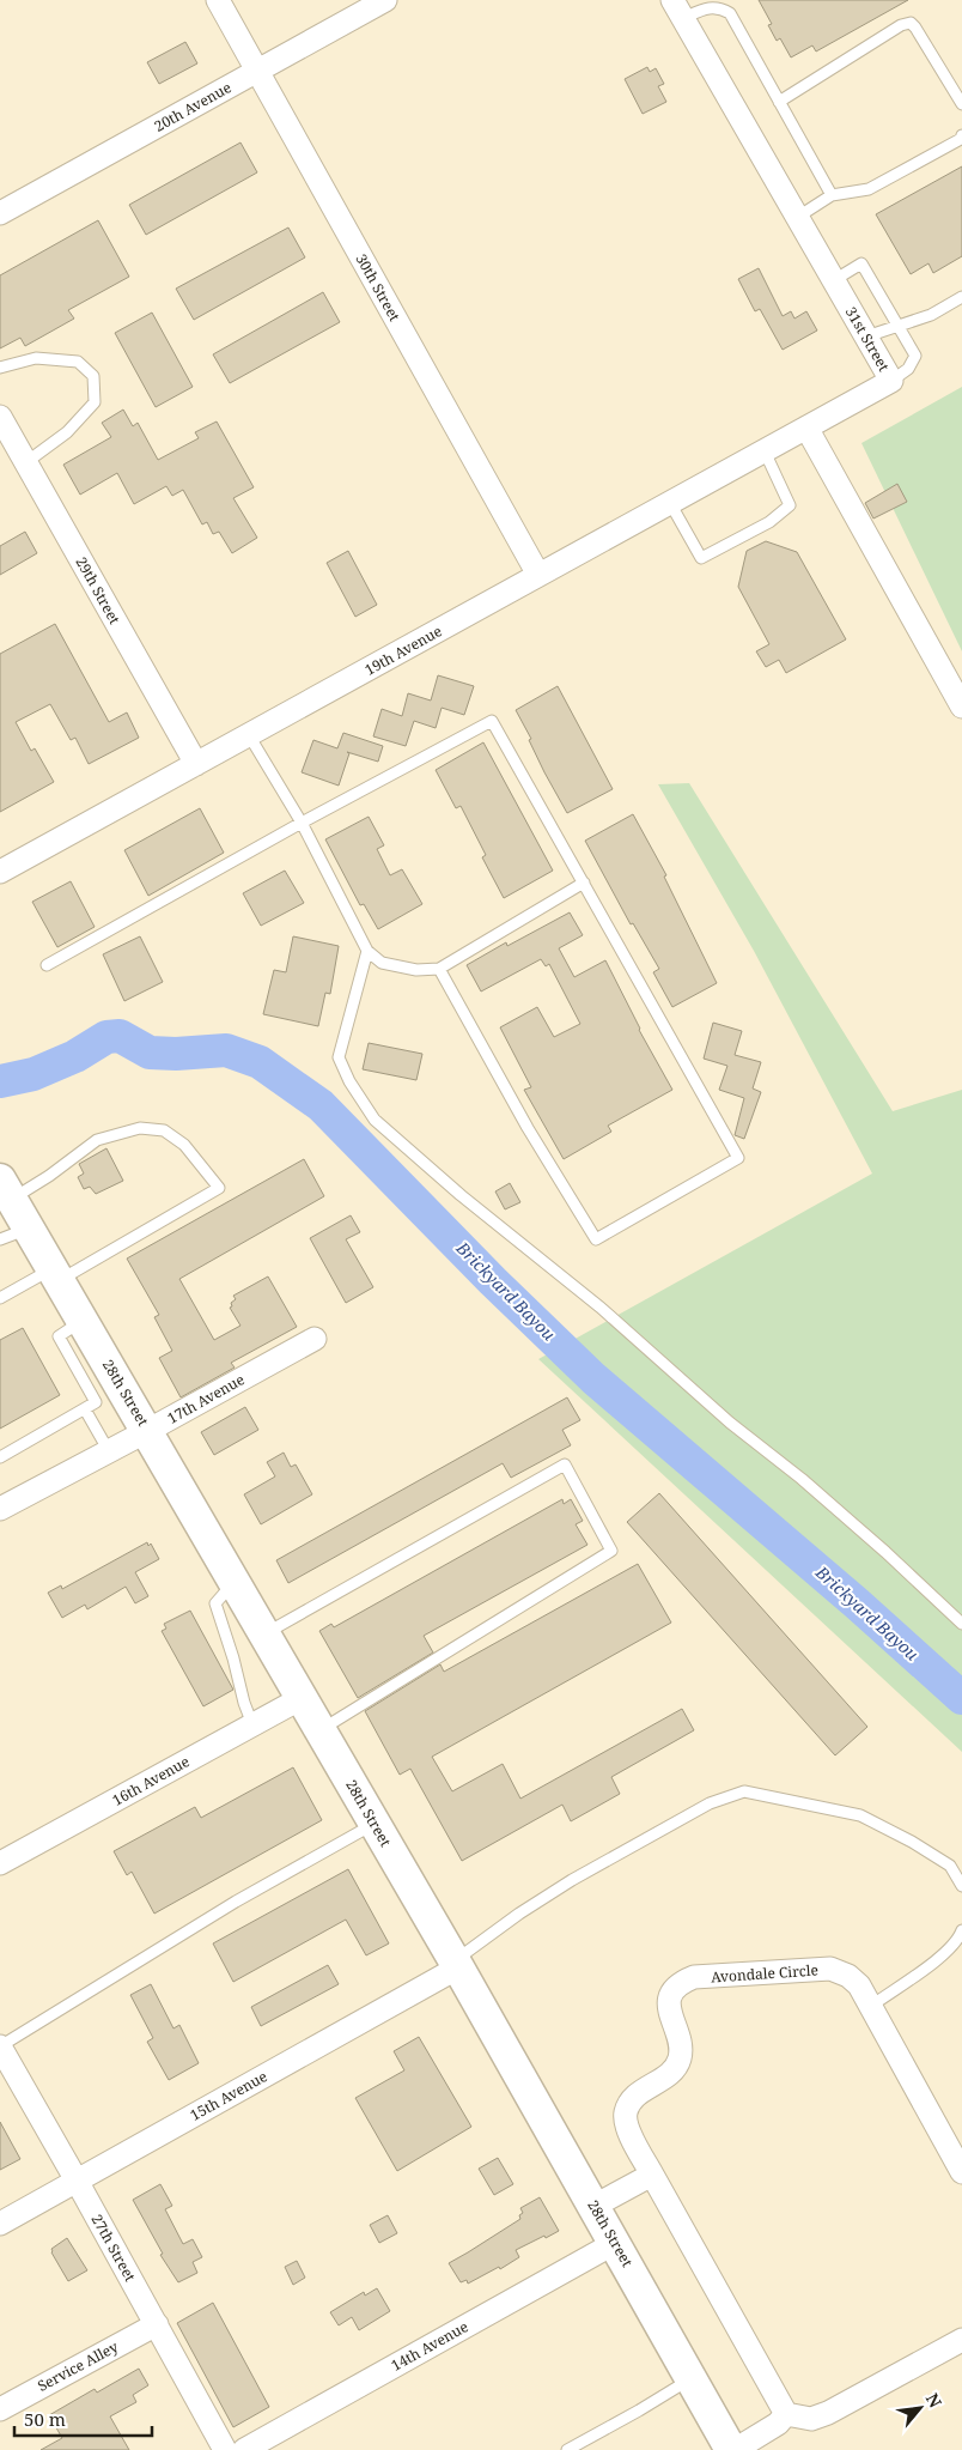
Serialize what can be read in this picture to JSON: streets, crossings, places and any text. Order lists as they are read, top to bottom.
{
  "streets": {
    "main road": ["28th Street"],
    "street": [
      "20th Avenue",
      "30th Street",
      "31st Street",
      "29th Street",
      "19th Avenue",
      "17th Avenue",
      "16th Avenue",
      "Avondale Circle",
      "15th Avenue",
      "27th Street",
      "14th Avenue",
      "Service Alley"
    ]
  },
  "crossings": [
    ["20th Avenue", "30th Street"],
    ["30th Street", "19th Avenue"],
    ["31st Street", "19th Avenue"],
    ["29th Street", "19th Avenue"],
    ["28th Street", "17th Avenue"],
    ["28th Street", "16th Avenue"],
    ["28th Street", "15th Avenue"],
    ["28th Street", "14th Avenue"],
    ["15th Avenue", "27th Street"],
    ["27th Street", "Service Alley"]
  ],
  "water": ["Brickyard Bayou"],
  "scale_bar": "50 m",
  "north": "top right"
}
